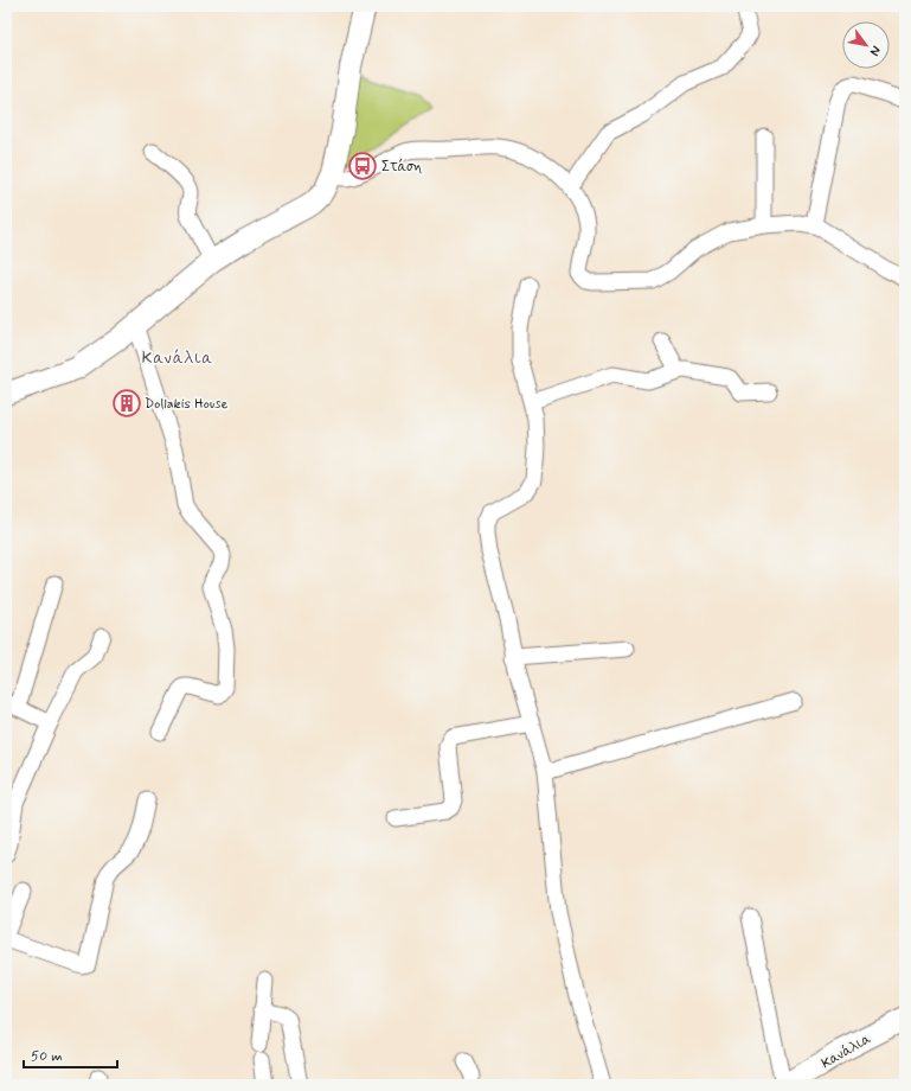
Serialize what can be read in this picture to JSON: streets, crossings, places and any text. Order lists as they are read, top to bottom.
{
  "streets": {
    "street": ["Κανάλια"]
  },
  "districts": ["Κανάλια"],
  "places": {
    "bus stop": ["Στάση"],
    "building": ["Dollakis House"]
  },
  "scale_bar": "50 m",
  "north": "bottom right"
}
